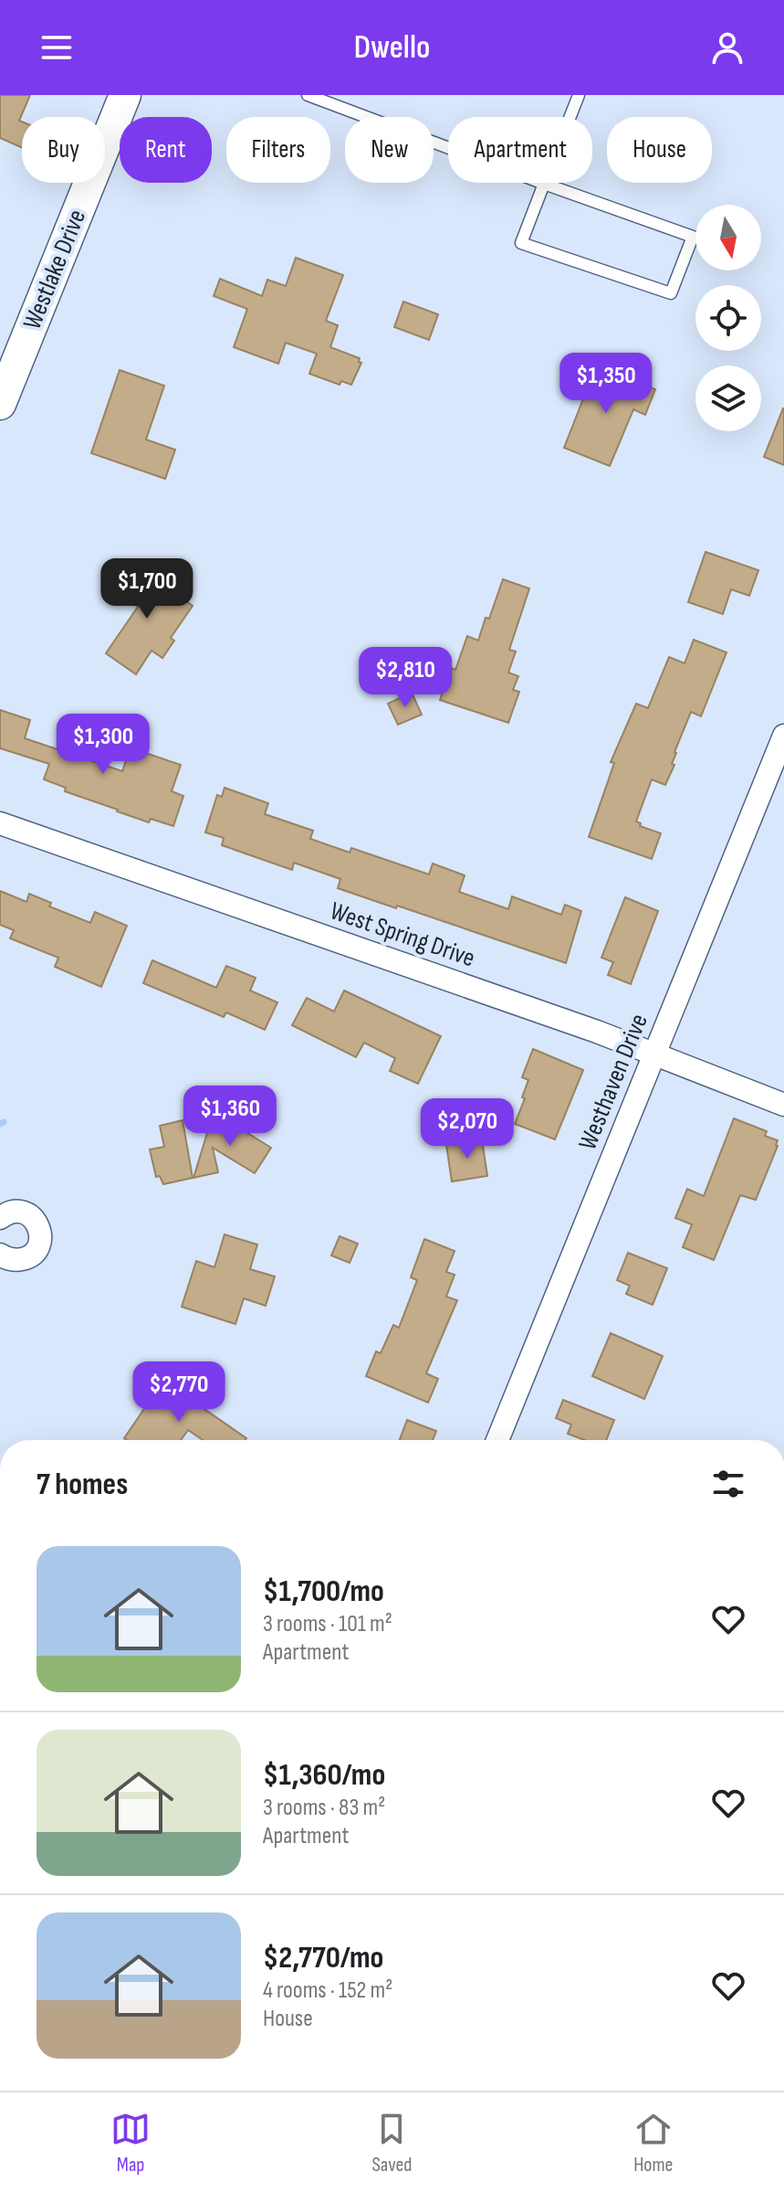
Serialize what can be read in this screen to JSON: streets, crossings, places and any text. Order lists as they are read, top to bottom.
{
  "streets": {
    "street": ["Westlake Drive", "West Spring Drive", "Westhaven Drive"]
  },
  "crossings": [
    ["West Spring Drive", "Westhaven Drive"]
  ],
  "north": "bottom",
  "page": {
    "header": "Dwello",
    "chip": [
      "Buy",
      "Rent",
      "Filters",
      "New",
      "Apartment",
      "House"
    ],
    "price": [
      "$1,350",
      "$1,700",
      "$2,810",
      "$1,300",
      "$1,360",
      "$2,070",
      "$2,770"
    ],
    "heading": "7 homes",
    "list": [
      {
        "name": "$1,700/mo",
        "note": "3 rooms · 101 m² · Apartment"
      },
      {
        "name": "$1,360/mo",
        "note": "3 rooms · 83 m² · Apartment"
      },
      {
        "name": "$2,770/mo",
        "note": "4 rooms · 152 m² · House"
      }
    ],
    "tabs": ["Map", "Saved", "Home"]
  }
}
